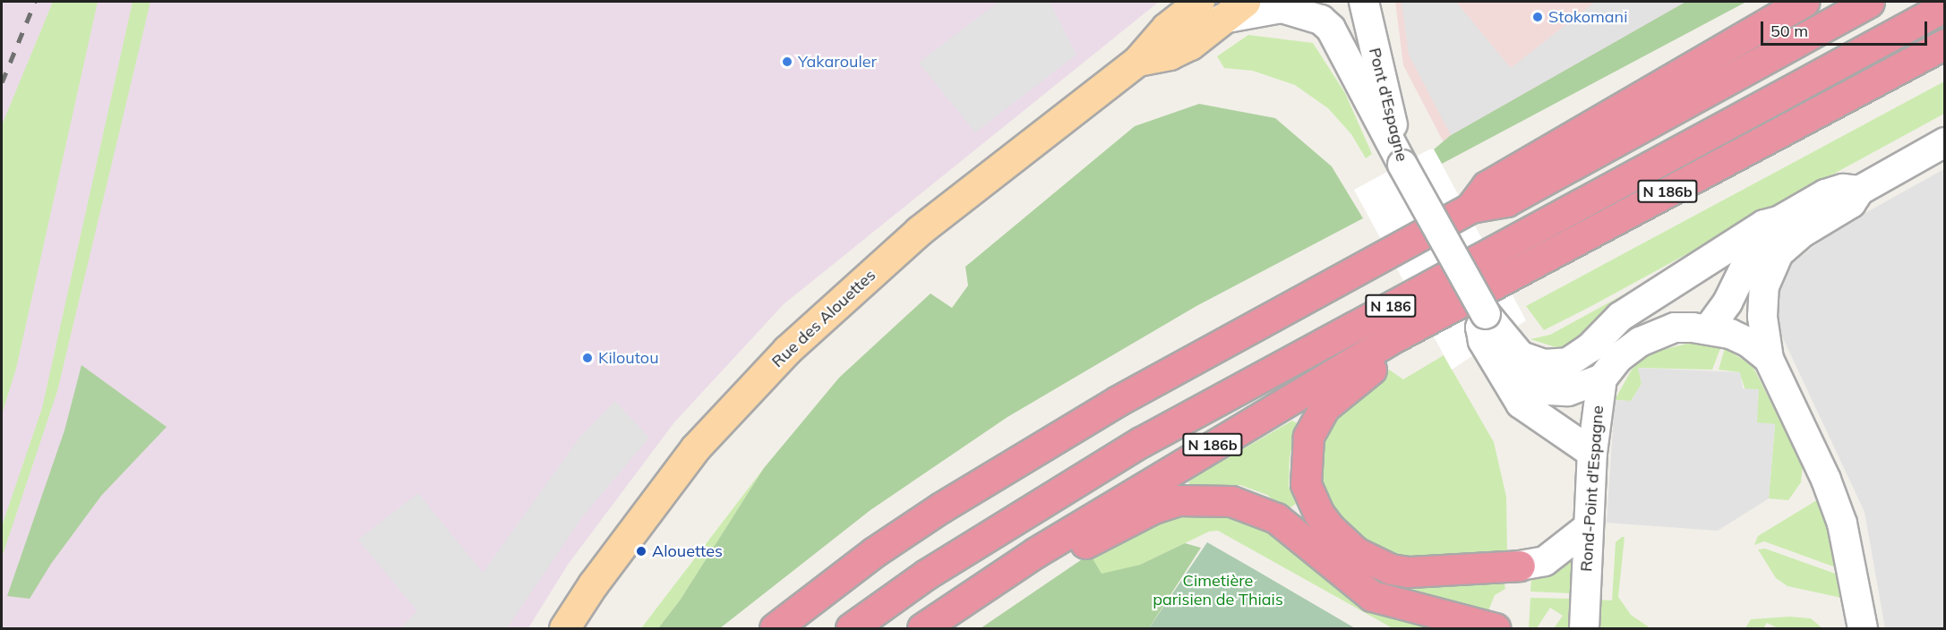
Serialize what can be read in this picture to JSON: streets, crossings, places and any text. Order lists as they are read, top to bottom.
{
  "streets": {
    "highway": ["N 186b", "N 186"],
    "main road": ["Rue des Alouettes"],
    "street": ["Pont d'Espagne", "Rond-Point d'Espagne"]
  },
  "parks": ["Cimetière parisien de Thiais"],
  "places": [
    "Stokomani",
    "Yakarouler",
    "Kiloutou",
    "Alouettes"
  ],
  "scale_bar": "50 m"
}
